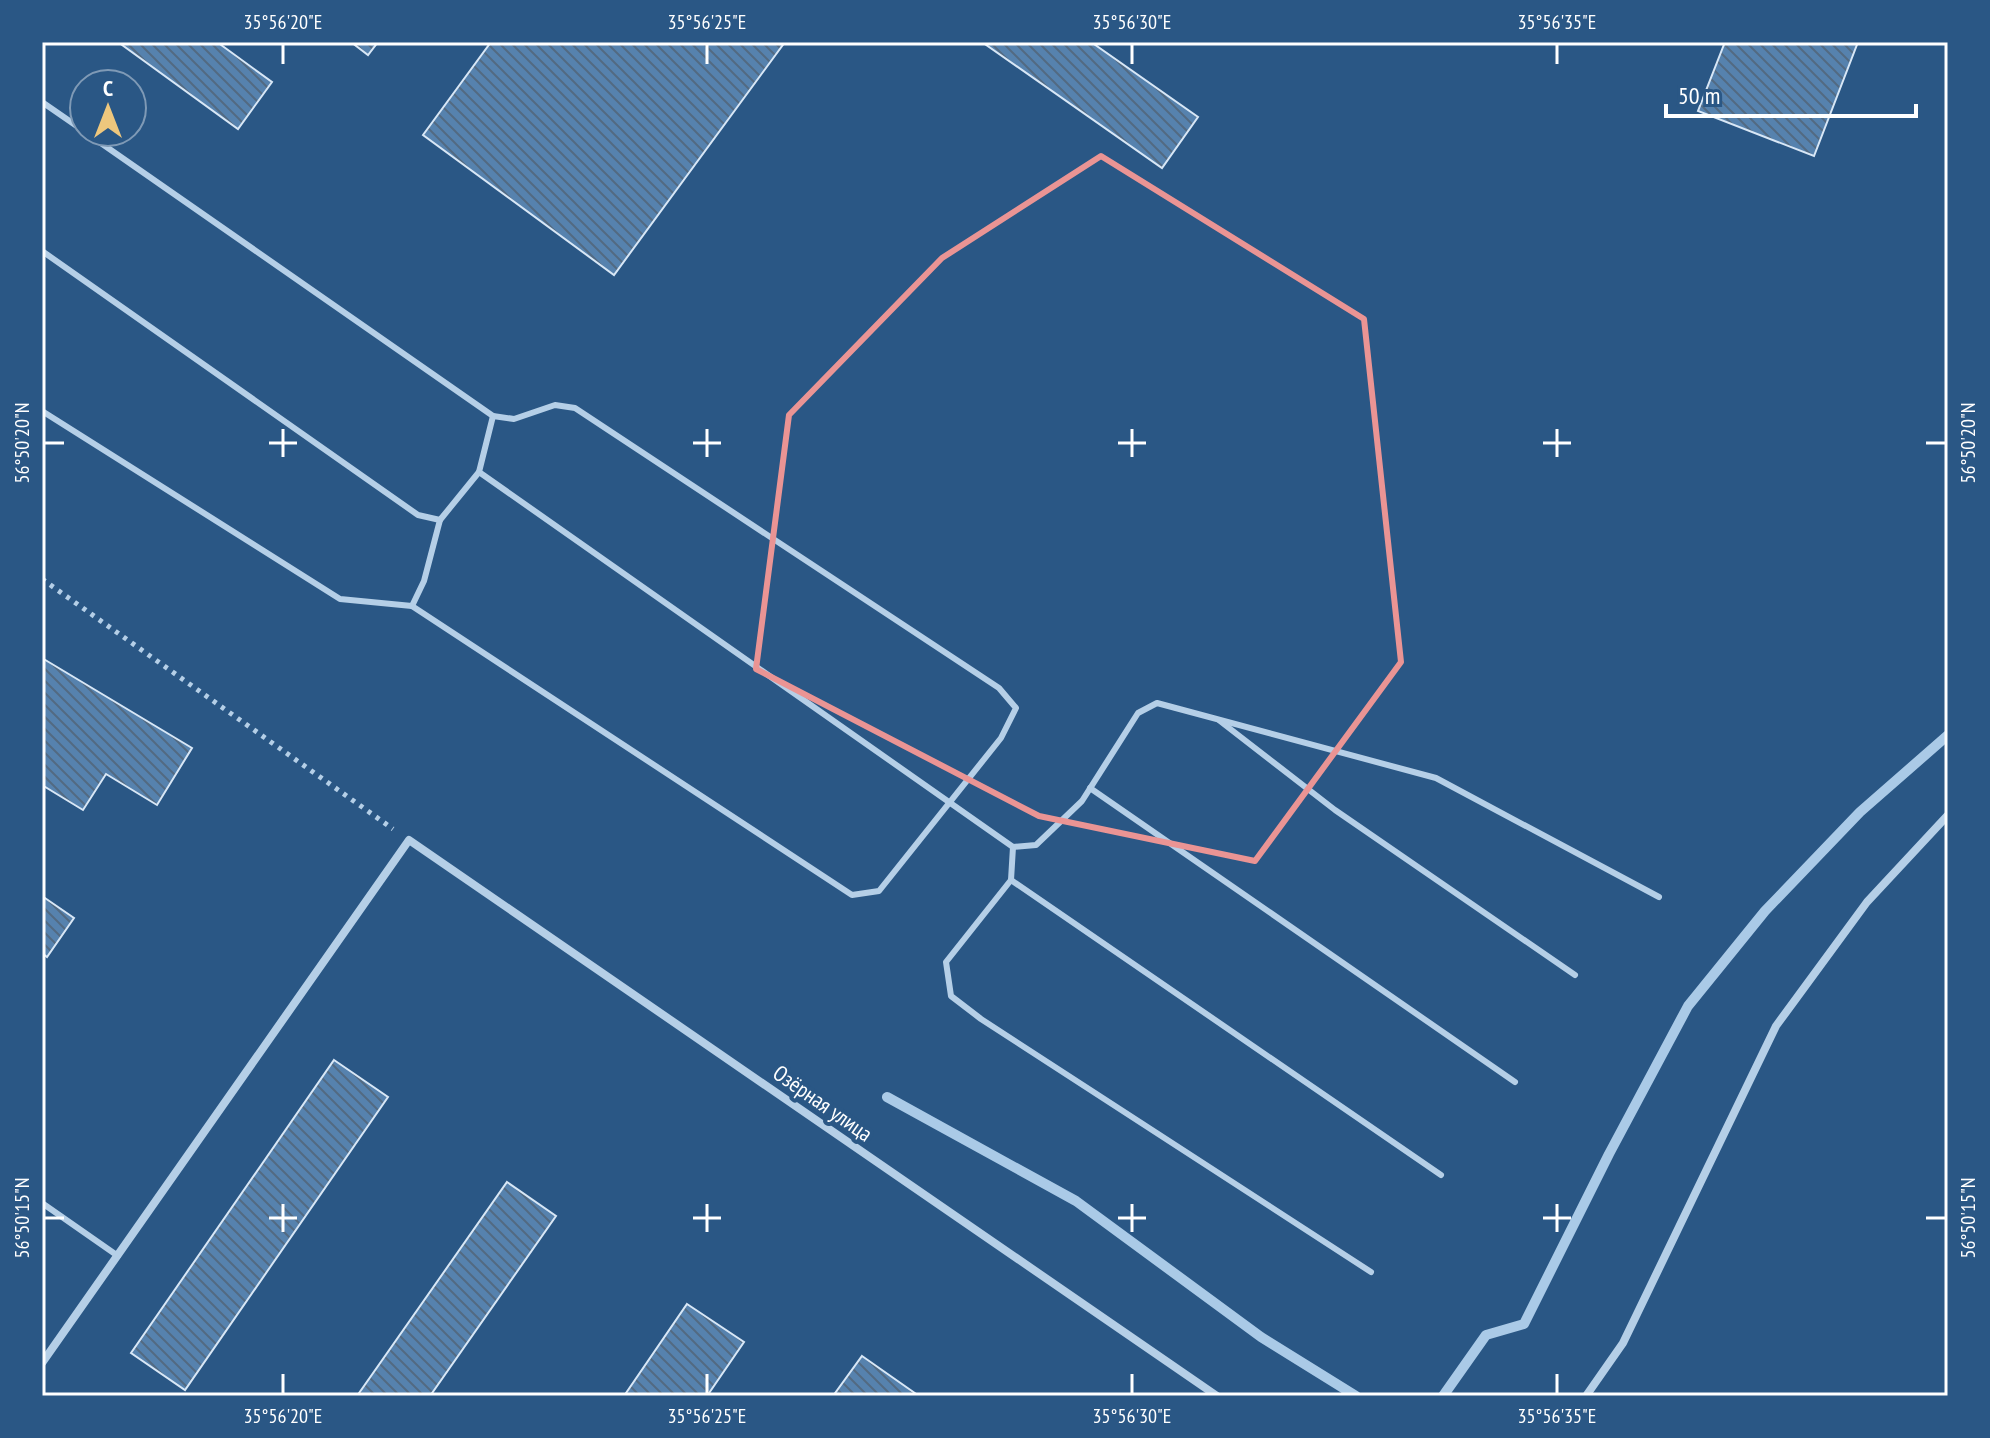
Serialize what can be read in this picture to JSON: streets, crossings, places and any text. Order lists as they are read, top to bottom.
{
  "streets": {
    "street": ["Озёрная улица"]
  },
  "scale_bar": "50 m",
  "north": "top",
  "coordinates": [
    "35°56'20\"E",
    "35°56'25\"E",
    "35°56'30\"E",
    "35°56'35\"E",
    "56°50'20\"N",
    "56°50'15\"N"
  ]
}
